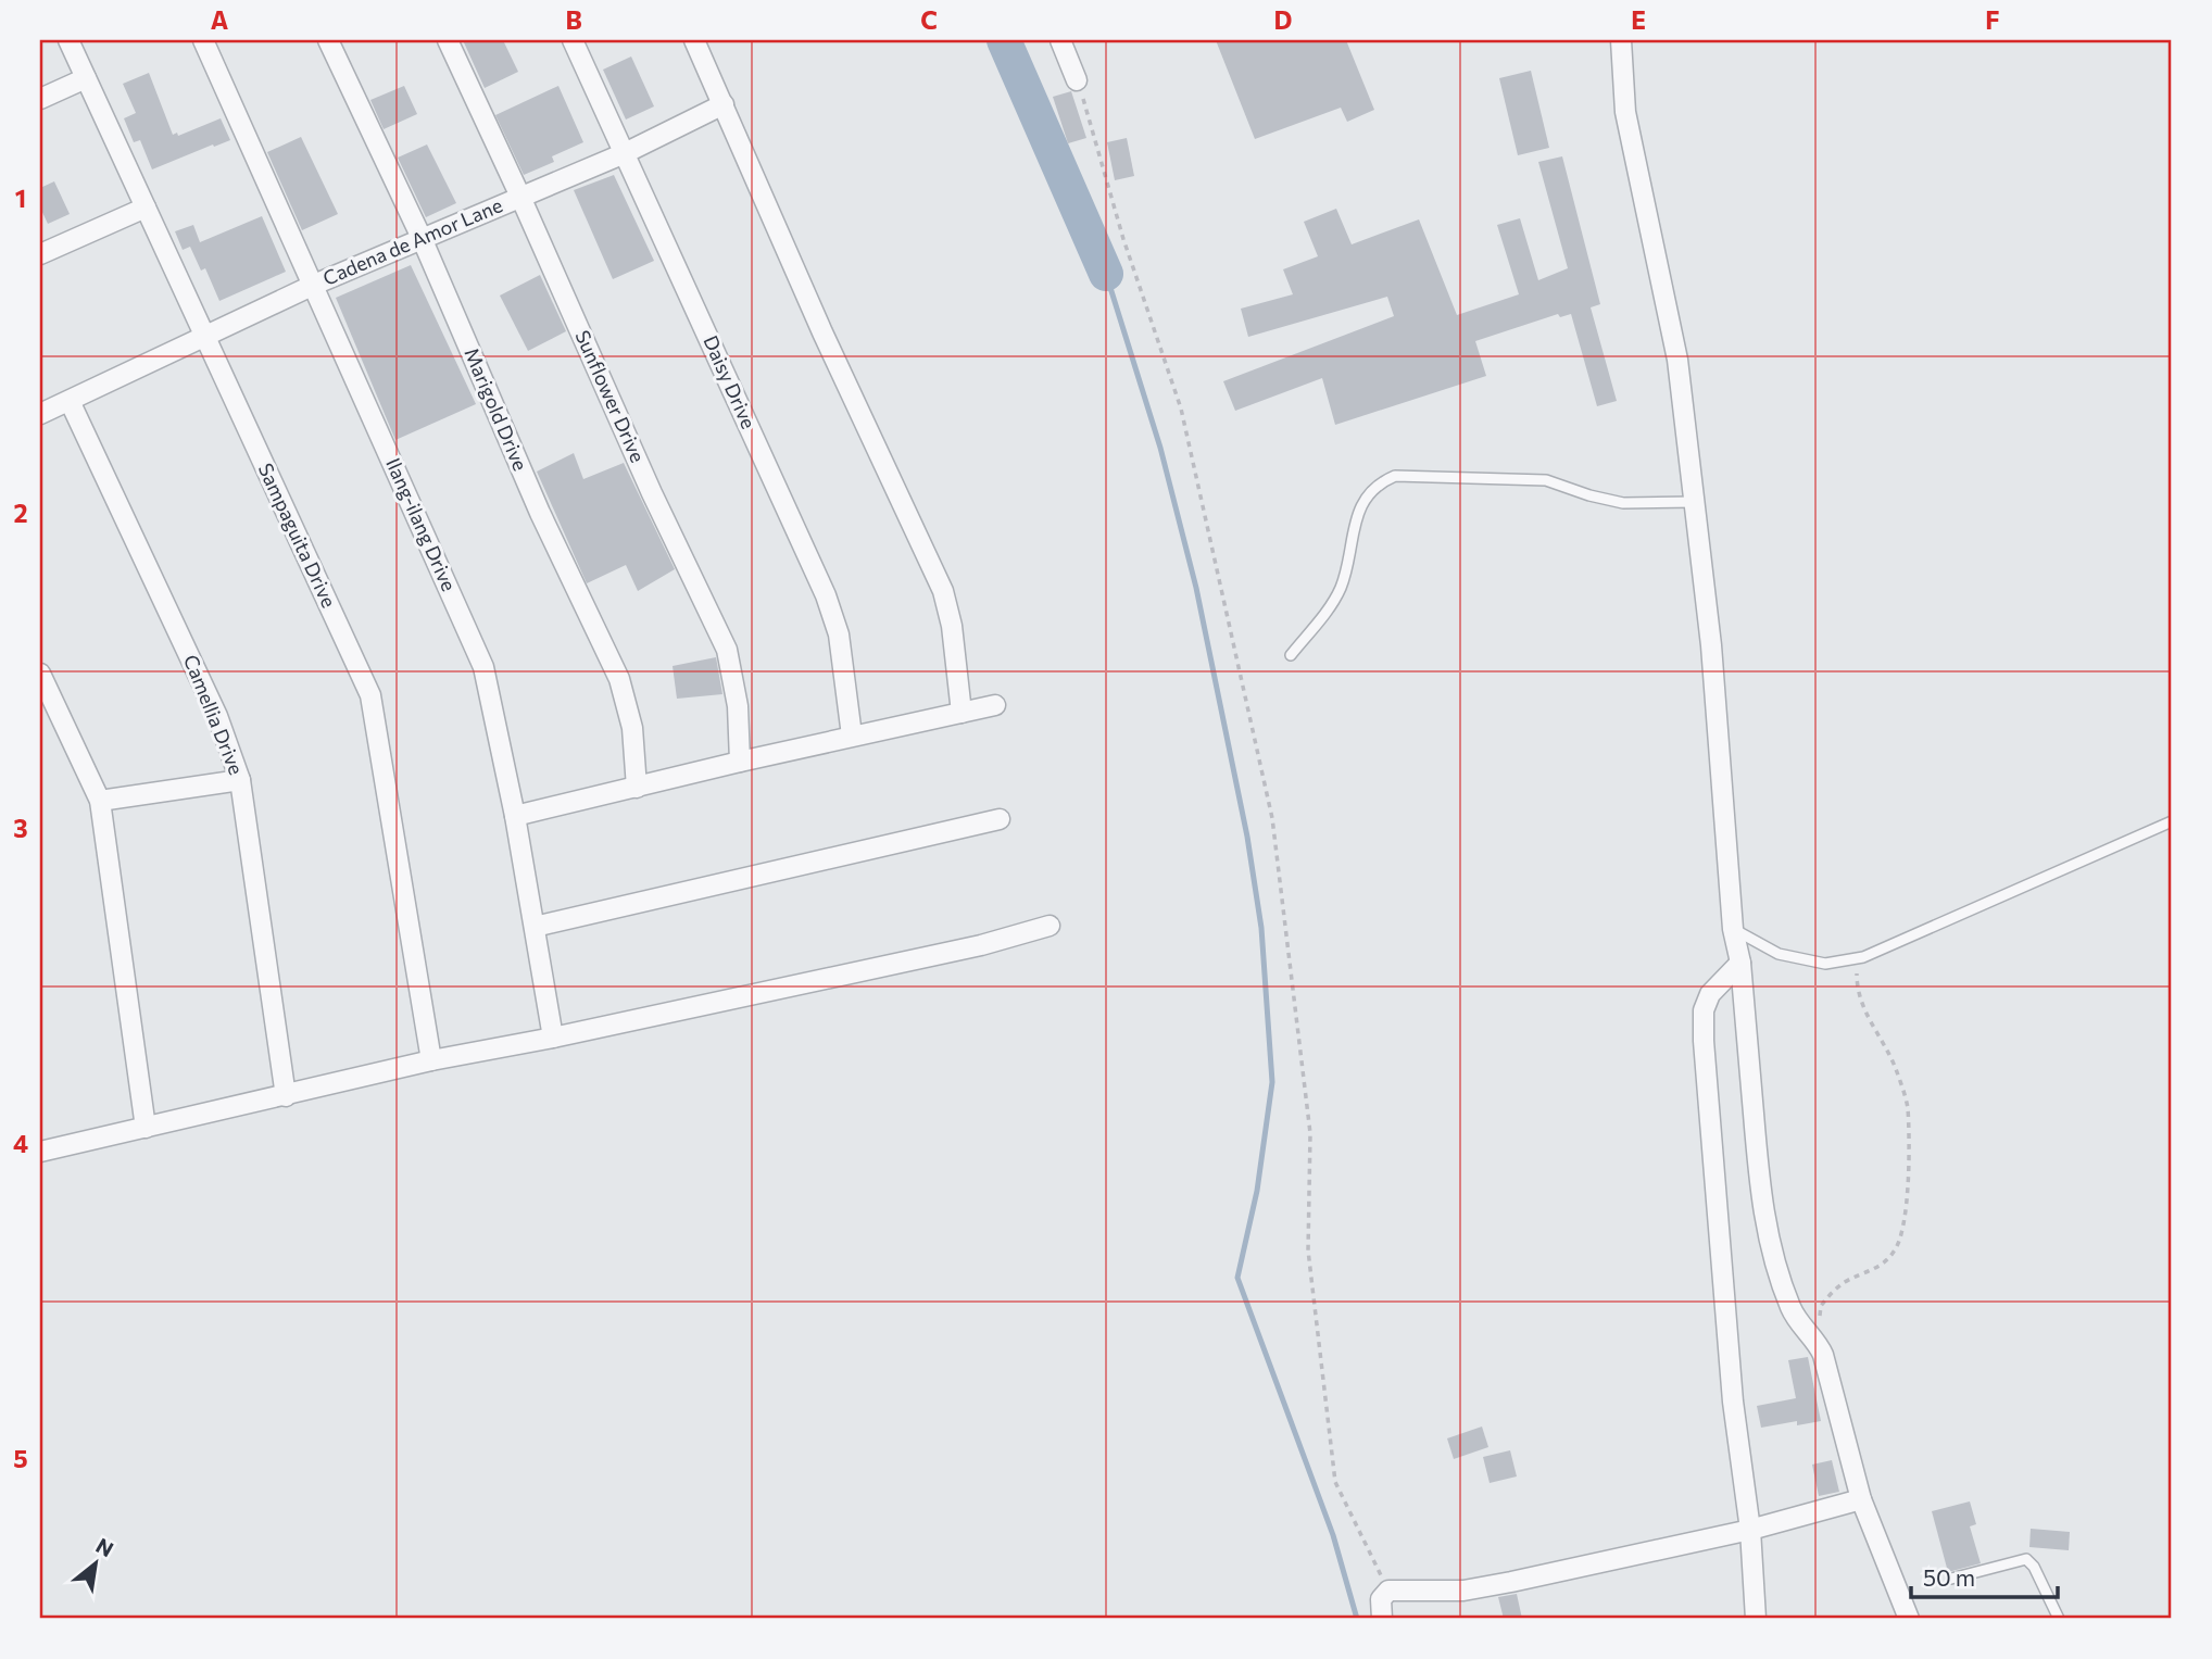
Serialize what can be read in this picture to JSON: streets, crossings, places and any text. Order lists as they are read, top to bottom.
{
  "streets": {
    "street": [
      "Cadena de Amor Lane",
      "Daisy Drive",
      "Sunflower Drive",
      "Marigold Drive",
      "Ilang-ilang Drive",
      "Sampaguita Drive",
      "Camellia Drive"
    ]
  },
  "crossings": [
    ["Cadena de Amor Lane", "Daisy Drive"],
    ["Cadena de Amor Lane", "Sunflower Drive"],
    ["Cadena de Amor Lane", "Marigold Drive"],
    ["Cadena de Amor Lane", "Ilang-ilang Drive"],
    ["Cadena de Amor Lane", "Sampaguita Drive"],
    ["Cadena de Amor Lane", "Camellia Drive"]
  ],
  "scale_bar": "50 m",
  "north": "top right",
  "grid": {
    "columns": [
      "A",
      "B",
      "C",
      "D",
      "E",
      "F"
    ],
    "rows": [
      "1",
      "2",
      "3",
      "4",
      "5"
    ]
  }
}
